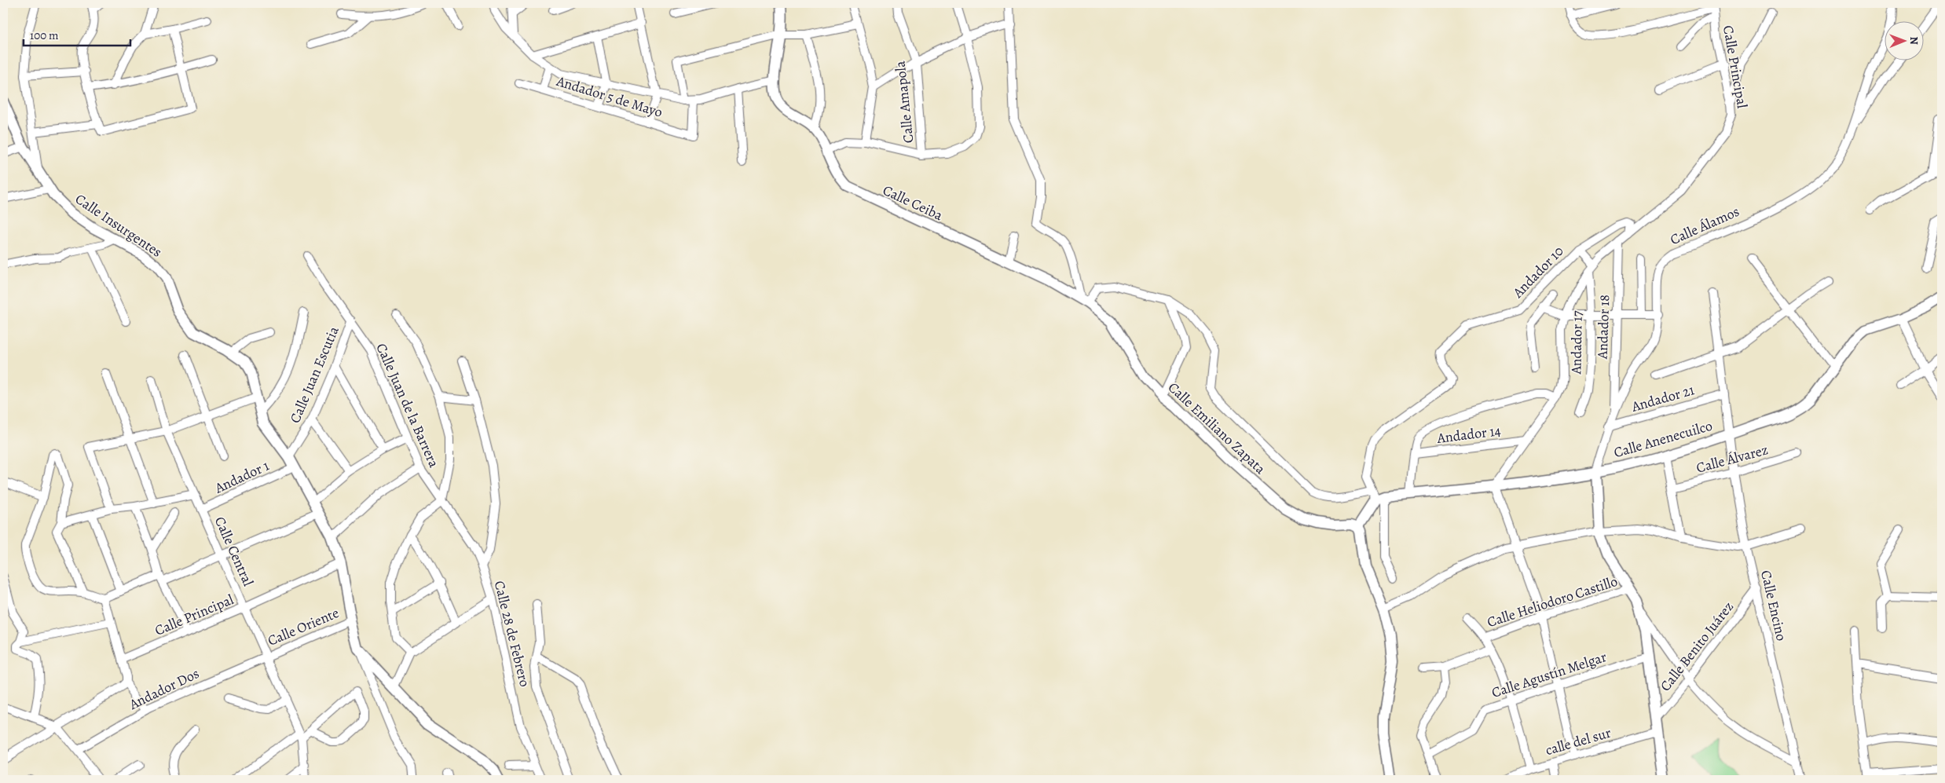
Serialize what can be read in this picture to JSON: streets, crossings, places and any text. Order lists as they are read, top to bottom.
{
  "streets": {
    "street": [
      "Calle Principal",
      "Andador 5 de Mayo",
      "Calle Amapola",
      "Calle Ceiba",
      "Calle Insurgentes",
      "Calle Álamos",
      "Andador 10",
      "Andador 18",
      "Andador 17",
      "Calle Juan Escutia",
      "Andador 21",
      "Calle Juan de la Barrera",
      "Calle Emiliano Zapata",
      "Andador 14",
      "Calle Anenecuilco",
      "Calle Álvarez",
      "Andador 1",
      "Calle Central",
      "Calle Heliodoro Castillo",
      "Calle Encino",
      "Calle Oriente",
      "Calle 28 de Febrero",
      "Calle Benito Juárez",
      "Calle Agustín Melgar",
      "Andador Dos",
      "calle del sur"
    ]
  },
  "crossings": [
    ["Calle Principal", "Calle Insurgentes"],
    ["Calle Principal", "Andador 10"],
    ["Calle Principal", "Andador 18"],
    ["Calle Principal", "Andador 17"],
    ["Calle Principal", "Calle Central"],
    ["Calle Ceiba", "Calle Emiliano Zapata"],
    ["Calle Insurgentes", "Calle Juan Escutia"],
    ["Calle Insurgentes", "Andador 1"],
    ["Calle Insurgentes", "Calle Oriente"],
    ["Calle Álamos", "Andador 18"],
    ["Calle Álamos", "Andador 21"],
    ["Calle Álamos", "Calle Anenecuilco"],
    ["Andador 10", "Calle Anenecuilco"],
    ["Calle Juan Escutia", "Calle Juan de la Barrera"],
    ["Andador 21", "Calle Encino"],
    ["Calle Juan de la Barrera", "Calle 28 de Febrero"],
    ["Calle Anenecuilco", "Calle Encino"],
    ["Calle Álvarez", "Calle Encino"],
    ["Andador 1", "Calle Central"],
    ["Calle Central", "Calle Oriente"],
    ["Calle Central", "Andador Dos"],
    ["Calle Encino", "Calle Benito Juárez"],
    ["Calle Oriente", "Andador Dos"]
  ],
  "scale_bar": "100 m",
  "north": "right"
}
